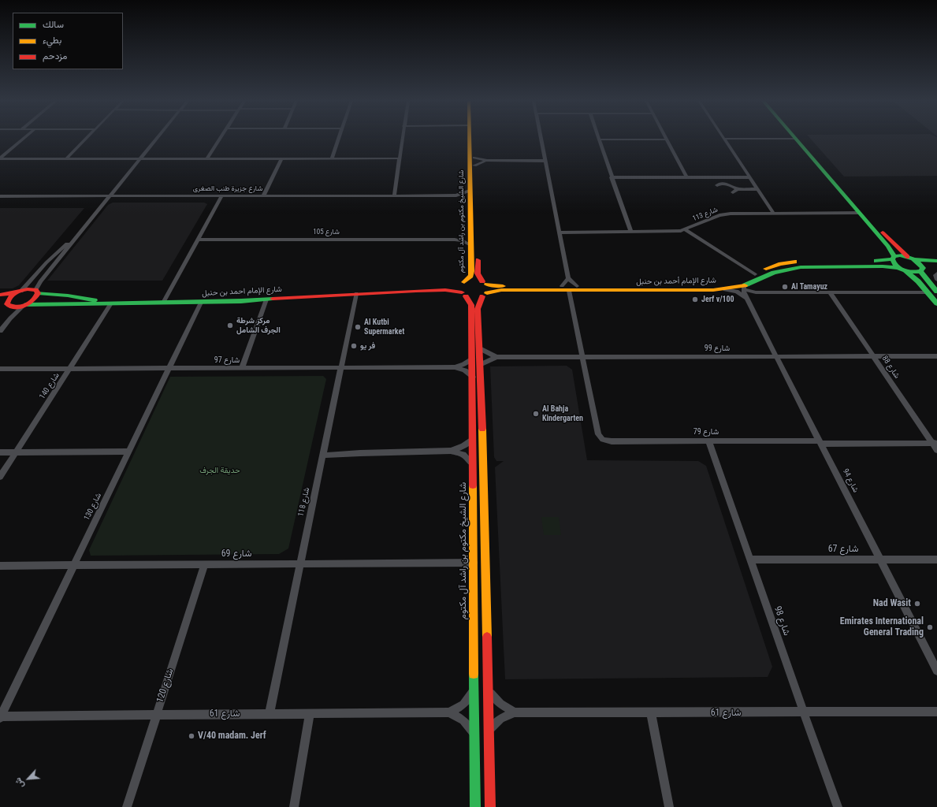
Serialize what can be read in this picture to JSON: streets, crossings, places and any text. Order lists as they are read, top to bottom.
{
  "streets": {
    "street": [
      "شارع جزيرة طنب الصغرى",
      "شارع 113",
      "شارع الشيخ مكتوم بن راشد آل مكتوم",
      "شارع 105",
      "شارع الإمام أحمد بن حنبل",
      "شارع الإمام احمد بن حنبل",
      "شارع 99",
      "شارع 97",
      "شارع 88",
      "شارع 140",
      "شارع 79",
      "شارع 94",
      "شارع 118",
      "شارع 130",
      "شارع 67",
      "شارع 69",
      "شارع 98",
      "شارع 120",
      "شارع 61"
    ]
  },
  "crossings": [
    ["شارع جزيرة طنب الصغرى", "شارع الشيخ مكتوم بن راشد آل مكتوم"],
    ["شارع الشيخ مكتوم بن راشد آل مكتوم", "شارع 105"],
    ["شارع الشيخ مكتوم بن راشد آل مكتوم", "شارع الإمام أحمد بن حنبل"],
    ["شارع الشيخ مكتوم بن راشد آل مكتوم", "شارع الإمام احمد بن حنبل"],
    ["شارع الشيخ مكتوم بن راشد آل مكتوم", "شارع 97"],
    ["شارع الشيخ مكتوم بن راشد آل مكتوم", "شارع 69"],
    ["شارع الشيخ مكتوم بن راشد آل مكتوم", "شارع 61"],
    ["شارع الإمام أحمد بن حنبل", "شارع الإمام احمد بن حنبل"],
    ["شارع الإمام أحمد بن حنبل", "شارع 94"],
    ["شارع الإمام احمد بن حنبل", "شارع 140"],
    ["شارع الإمام احمد بن حنبل", "شارع 118"],
    ["شارع الإمام احمد بن حنبل", "شارع 130"],
    ["شارع 99", "شارع 88"],
    ["شارع 99", "شارع 79"],
    ["شارع 99", "شارع 94"],
    ["شارع 97", "شارع 140"],
    ["شارع 97", "شارع 118"],
    ["شارع 97", "شارع 130"],
    ["شارع 88", "شارع 79"],
    ["شارع 79", "شارع 94"],
    ["شارع 79", "شارع 98"],
    ["شارع 94", "شارع 67"],
    ["شارع 118", "شارع 69"],
    ["شارع 118", "شارع 61"],
    ["شارع 130", "شارع 69"],
    ["شارع 130", "شارع 61"],
    ["شارع 67", "شارع 98"],
    ["شارع 69", "شارع 120"],
    ["شارع 98", "شارع 61"],
    ["شارع 120", "شارع 61"]
  ],
  "parks": ["حديقة الجرف"],
  "places": [
    "Al Tamayuz",
    "Jerf v/100",
    "مركز شرطة الجرف الشامل",
    "Al Kutbi Supermarket",
    "فر يو",
    "Al Bahja Kindergarten",
    "Nad Wasit",
    "Emirates International General Trading",
    "V/40 madam. Jerf"
  ],
  "legend": ["سالك", "بطيء", "مزدحم"],
  "north": "bottom left"
}
